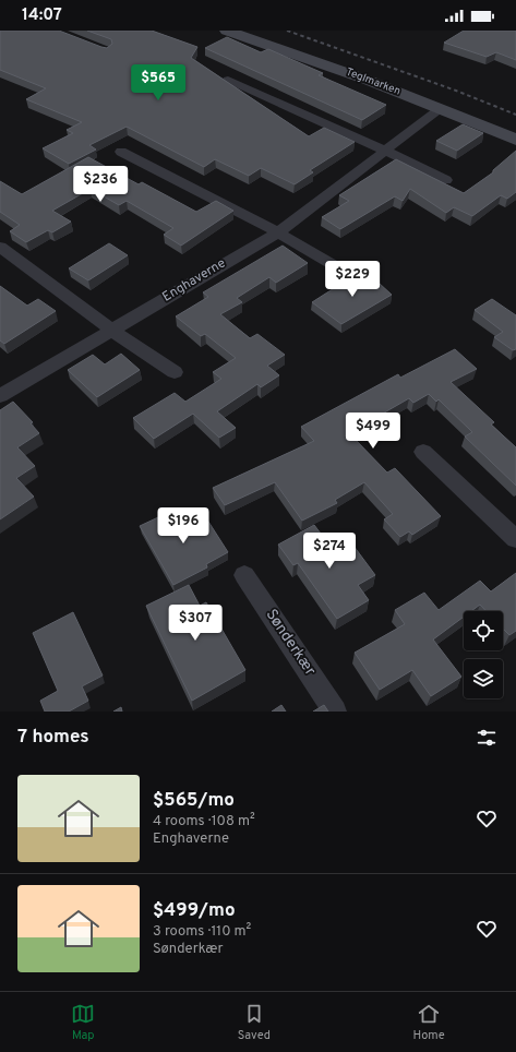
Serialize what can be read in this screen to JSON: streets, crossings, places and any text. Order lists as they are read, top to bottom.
{
  "streets": {
    "street": ["Teglmarken", "Enghaverne", "Sønderkær"]
  },
  "crossings": [
    ["Teglmarken", "Enghaverne"]
  ],
  "page": {
    "status": "14:07",
    "price": [
      "$565",
      "$236",
      "$229",
      "$499",
      "$196",
      "$274",
      "$307"
    ],
    "heading": "7 homes",
    "list": [
      {
        "name": "$565/mo",
        "note": "4 rooms · 108 m² · Enghaverne"
      },
      {
        "name": "$499/mo",
        "note": "3 rooms · 110 m² · Sønderkær"
      }
    ],
    "tabs": ["Map", "Saved", "Home"]
  }
}
